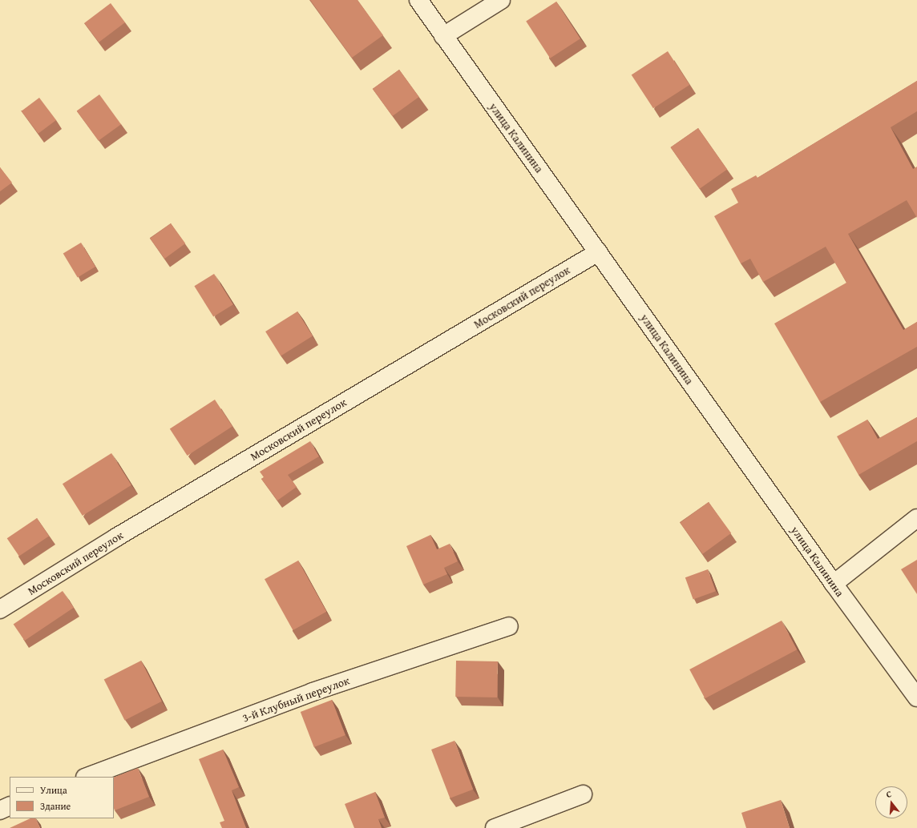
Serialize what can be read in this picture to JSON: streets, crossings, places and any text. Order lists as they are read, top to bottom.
{
  "streets": {
    "street": ["улица Калинина", "Московский переулок", "3-й Клубный переулок"]
  },
  "crossings": [
    ["улица Калинина", "Московский переулок"]
  ],
  "legend": ["Улица", "Здание"],
  "north": "top"
}
